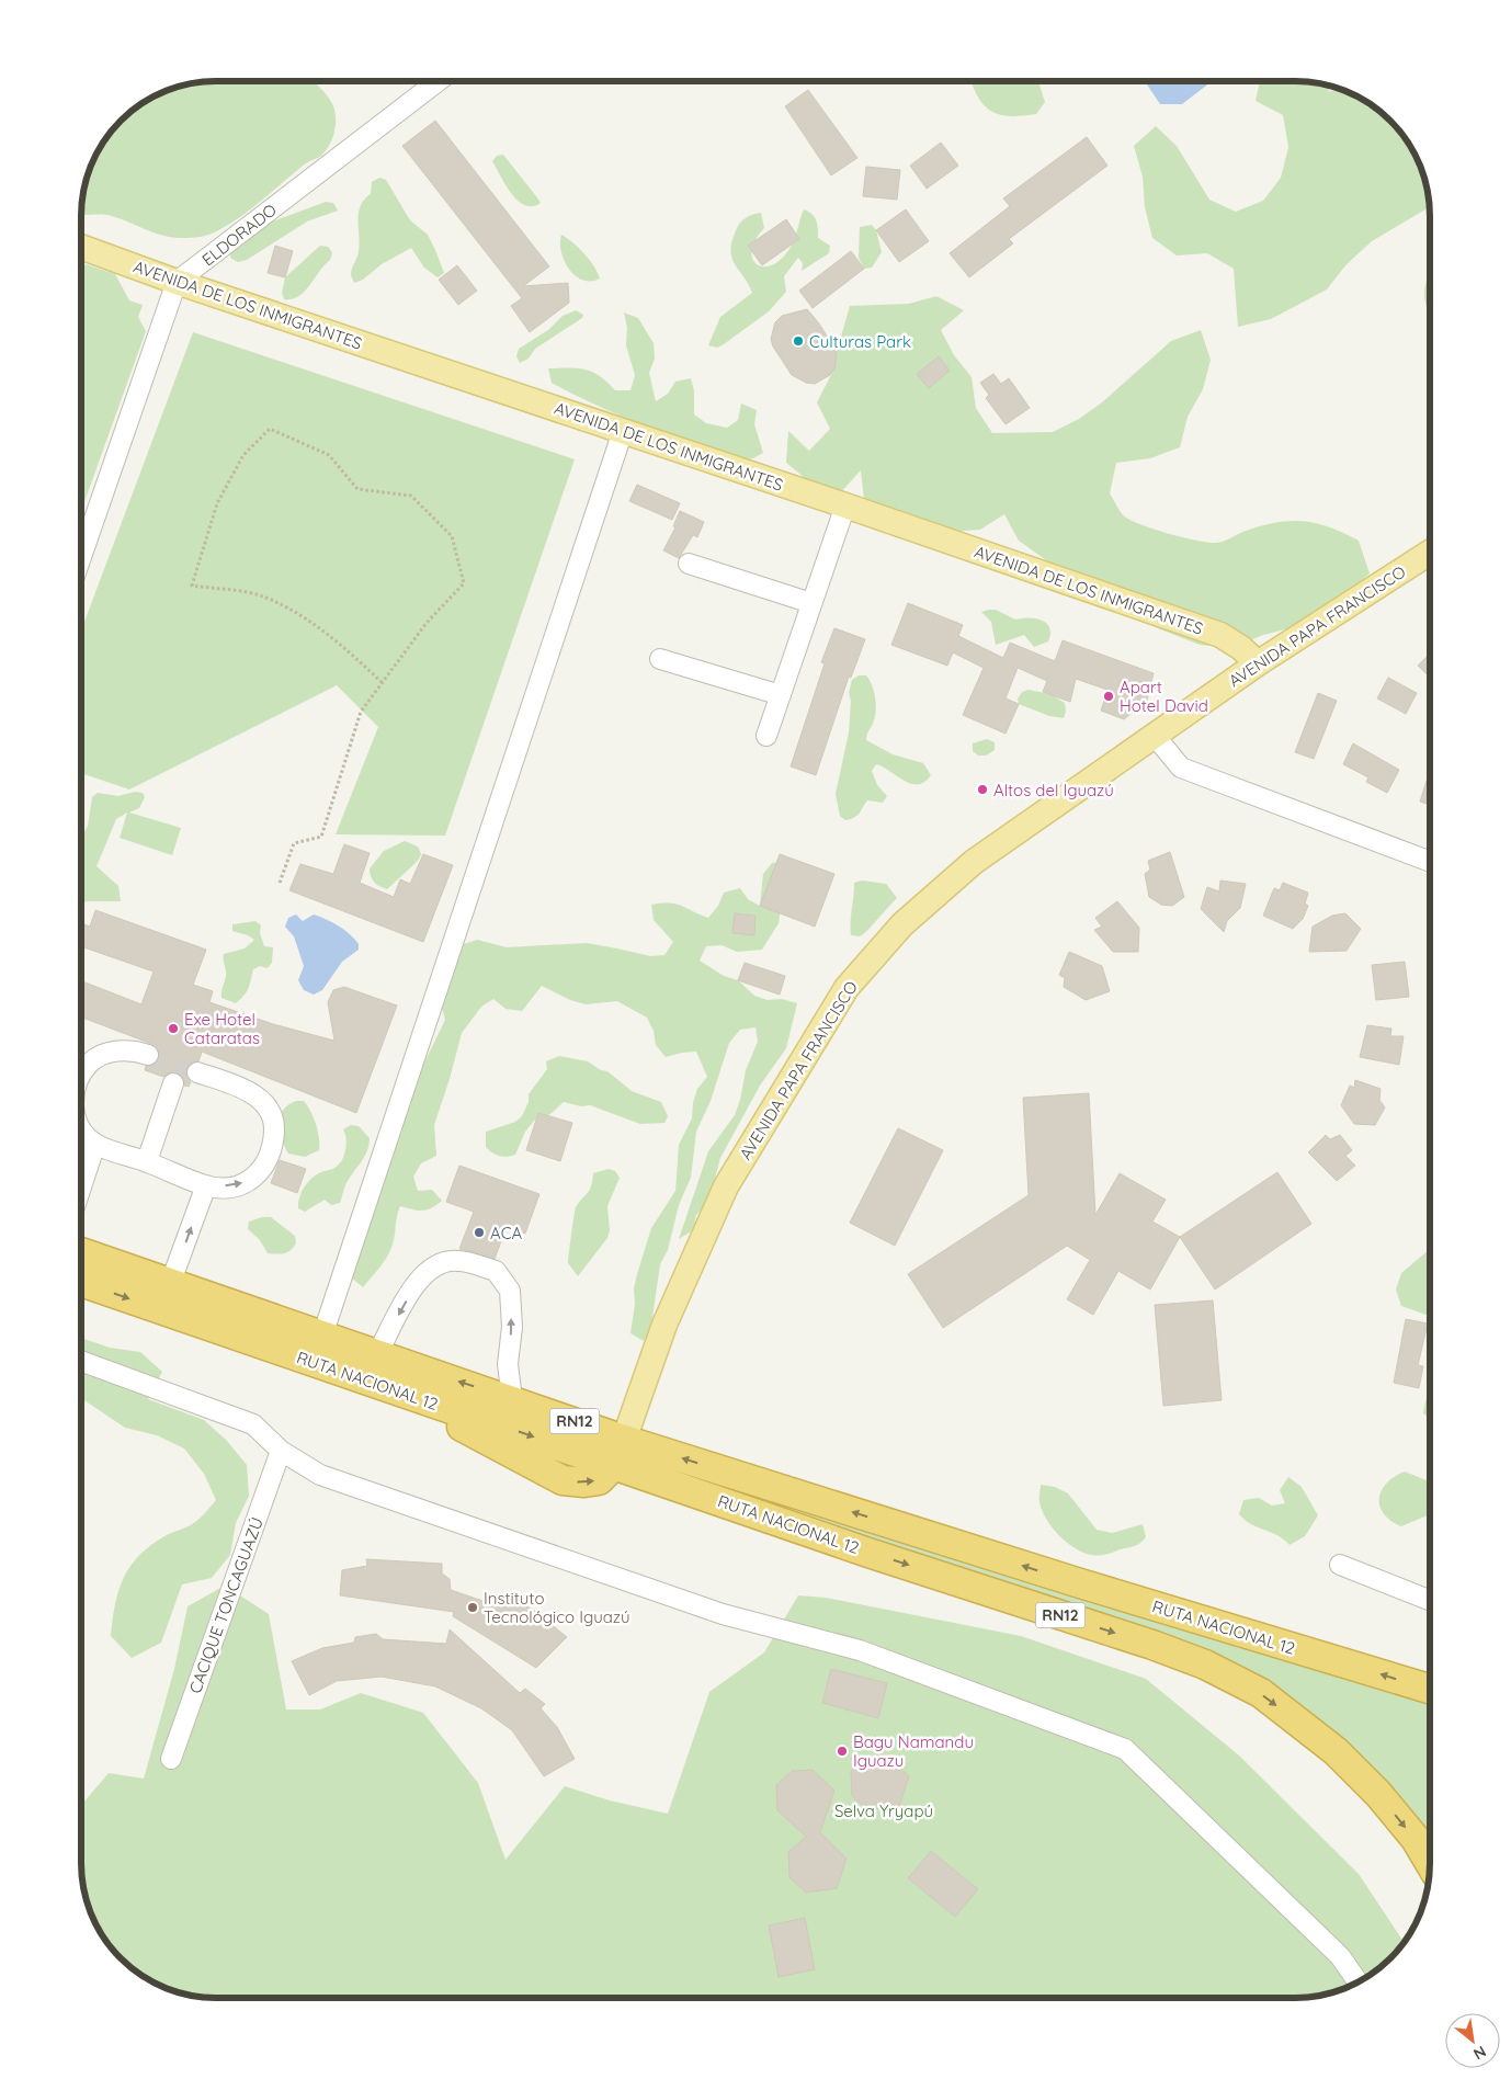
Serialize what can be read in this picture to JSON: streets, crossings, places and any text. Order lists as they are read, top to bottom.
{
  "streets": {
    "highway": ["RUTA NACIONAL 12", "RN12"],
    "main road": ["AVENIDA DE LOS INMIGRANTES", "AVENIDA PAPA FRANCISCO"],
    "street": ["ELDORADO", "CACIQUE TONCAGUAZÚ"]
  },
  "crossings": [
    ["ELDORADO", "AVENIDA DE LOS INMIGRANTES"],
    ["AVENIDA DE LOS INMIGRANTES", "AVENIDA PAPA FRANCISCO"],
    ["AVENIDA PAPA FRANCISCO", "RUTA NACIONAL 12"]
  ],
  "parks": ["Selva Yryapú"],
  "places": [
    "Culturas Park",
    "Apart Hotel David",
    "Altos del Iguazú",
    "Exe Hotel Cataratas",
    "ACA",
    "Instituto Tecnológico Iguazú",
    "Bagu Namandu Iguazu"
  ],
  "north": "bottom right"
}
